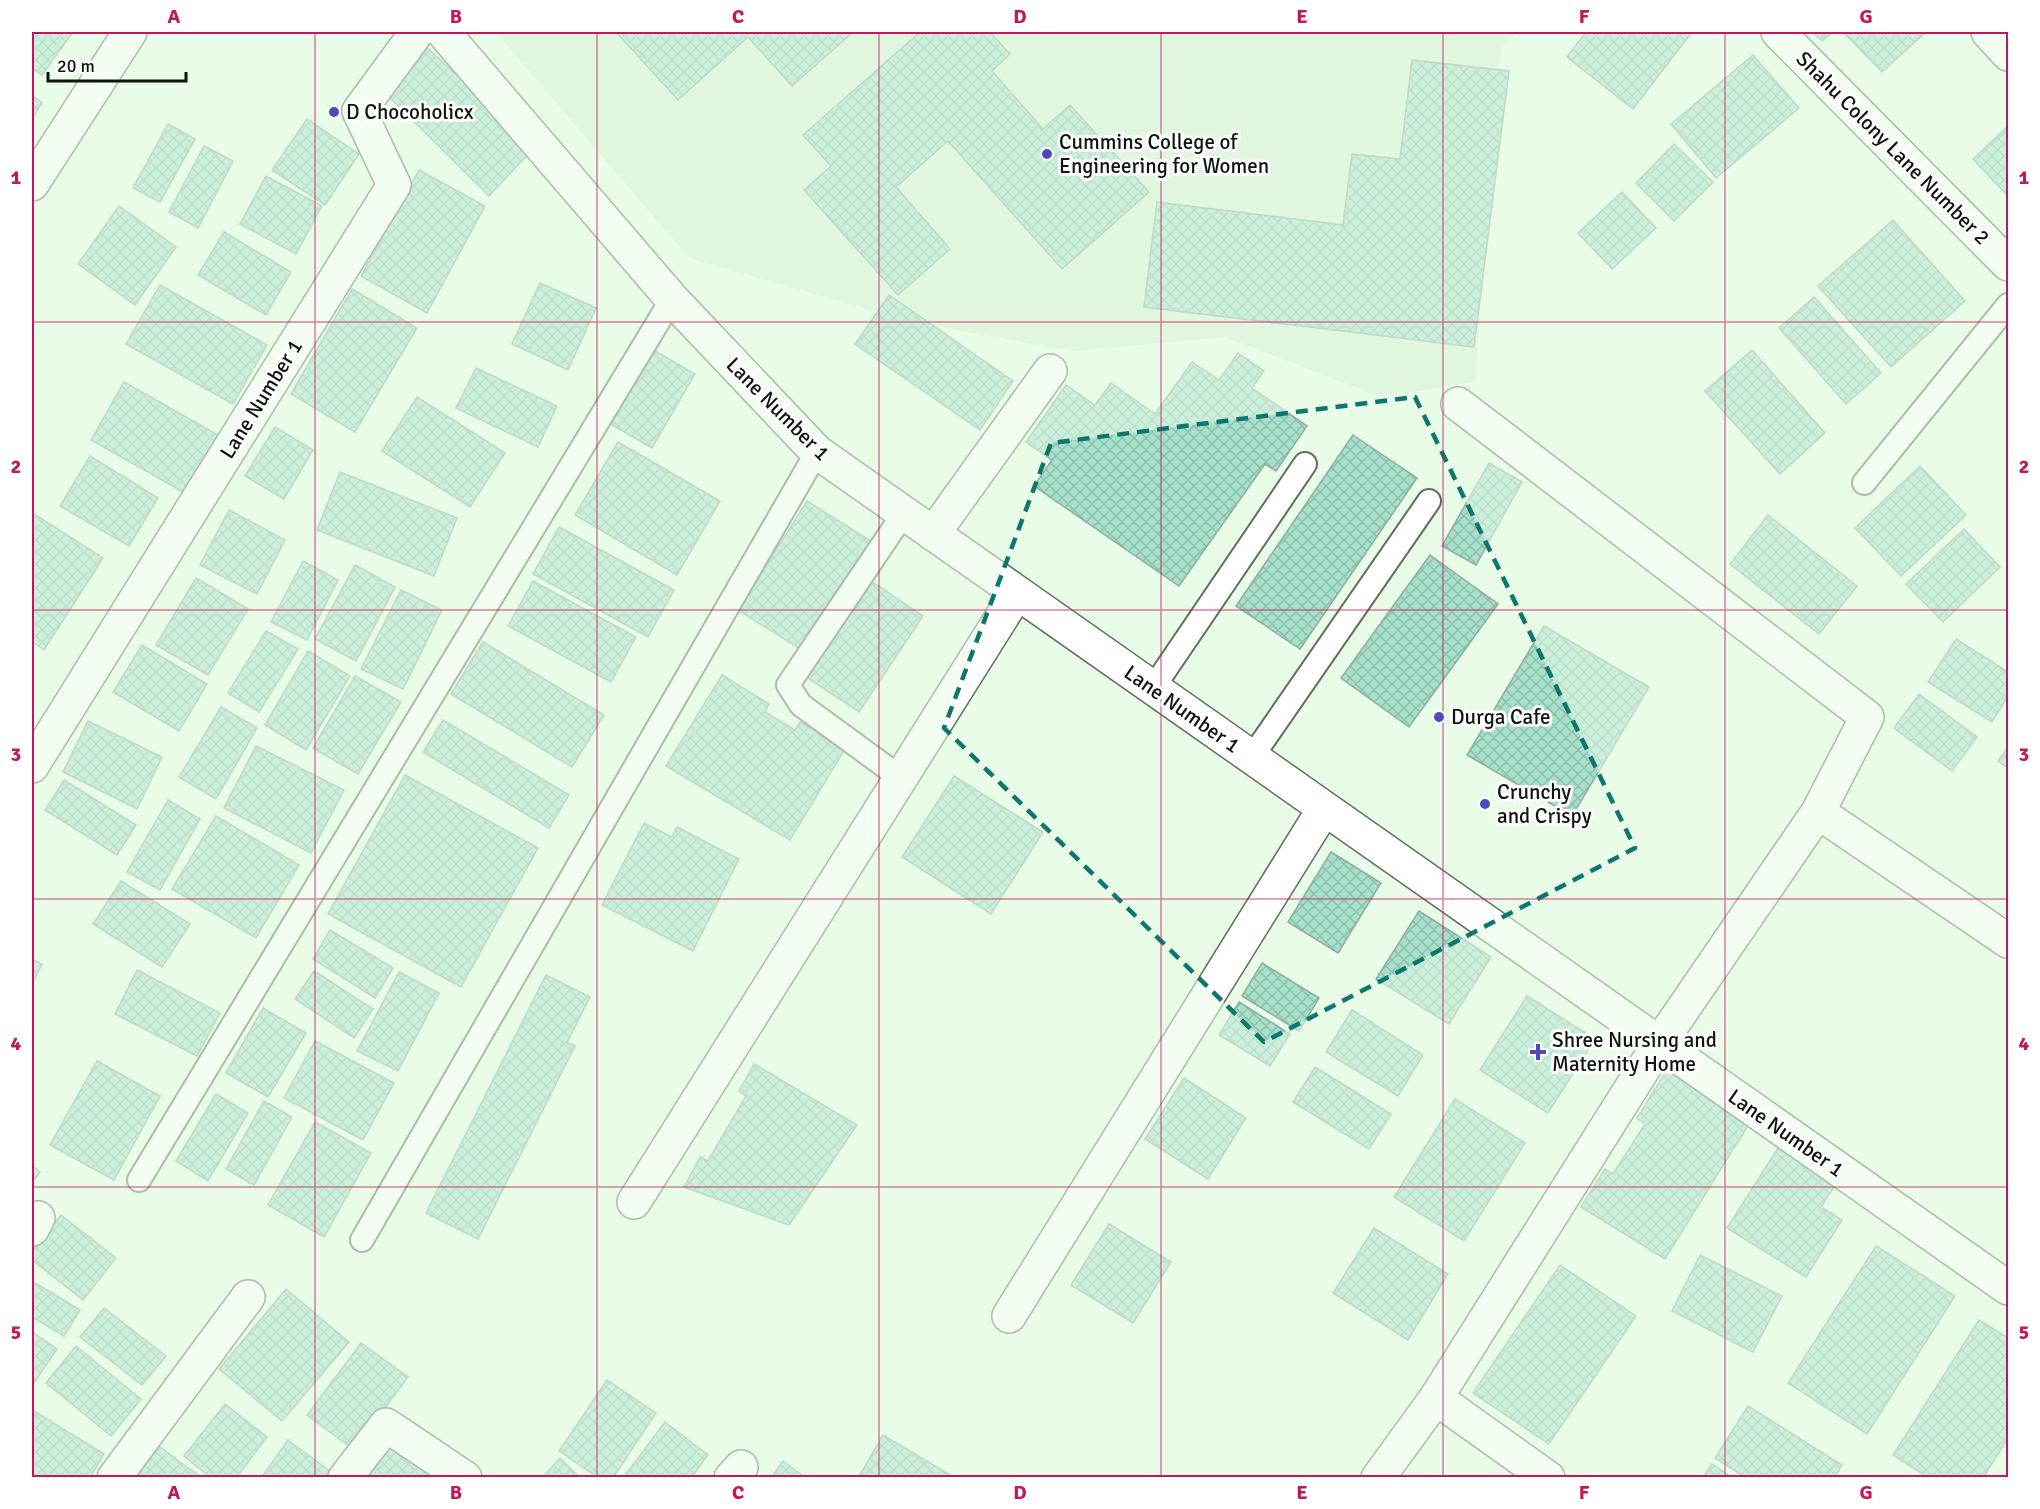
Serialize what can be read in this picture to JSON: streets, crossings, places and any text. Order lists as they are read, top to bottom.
{
  "streets": {
    "street": ["Shahu Colony Lane Number 2", "Lane Number 1"]
  },
  "places": {
    "other": [
      "D Chocoholicx",
      "Cummins College of Engineering for Women",
      "Durga Cafe",
      "Crunchy and Crispy"
    ],
    "health": ["Shree Nursing and Maternity Home"]
  },
  "scale_bar": "20 m",
  "grid": {
    "columns": [
      "A",
      "B",
      "C",
      "D",
      "E",
      "F",
      "G"
    ],
    "rows": [
      "1",
      "2",
      "3",
      "4",
      "5"
    ]
  }
}
